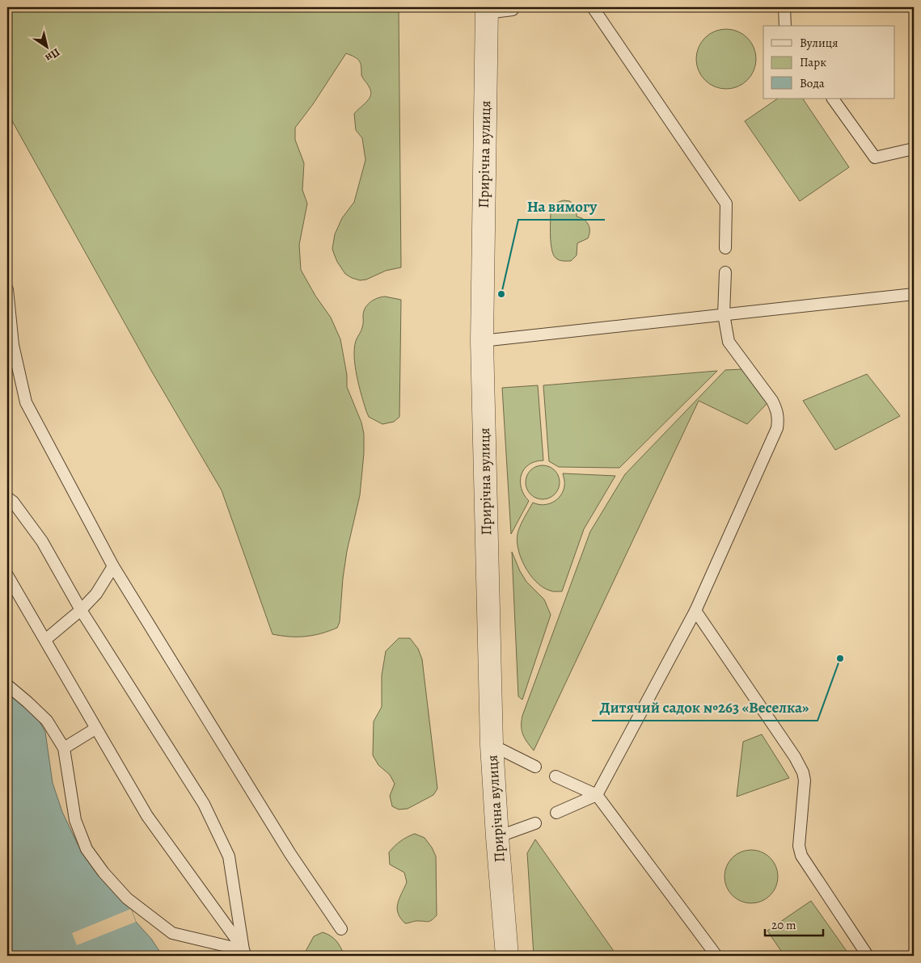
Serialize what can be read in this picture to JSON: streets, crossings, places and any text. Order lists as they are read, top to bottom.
{
  "streets": {
    "street": ["Прирічна вулиця"]
  },
  "places": ["На вимогу", "Дитячий садок №263 «Веселка»"],
  "legend": ["Вулиця", "Парк", "Вода"],
  "scale_bar": "20 m",
  "north": "bottom right"
}
